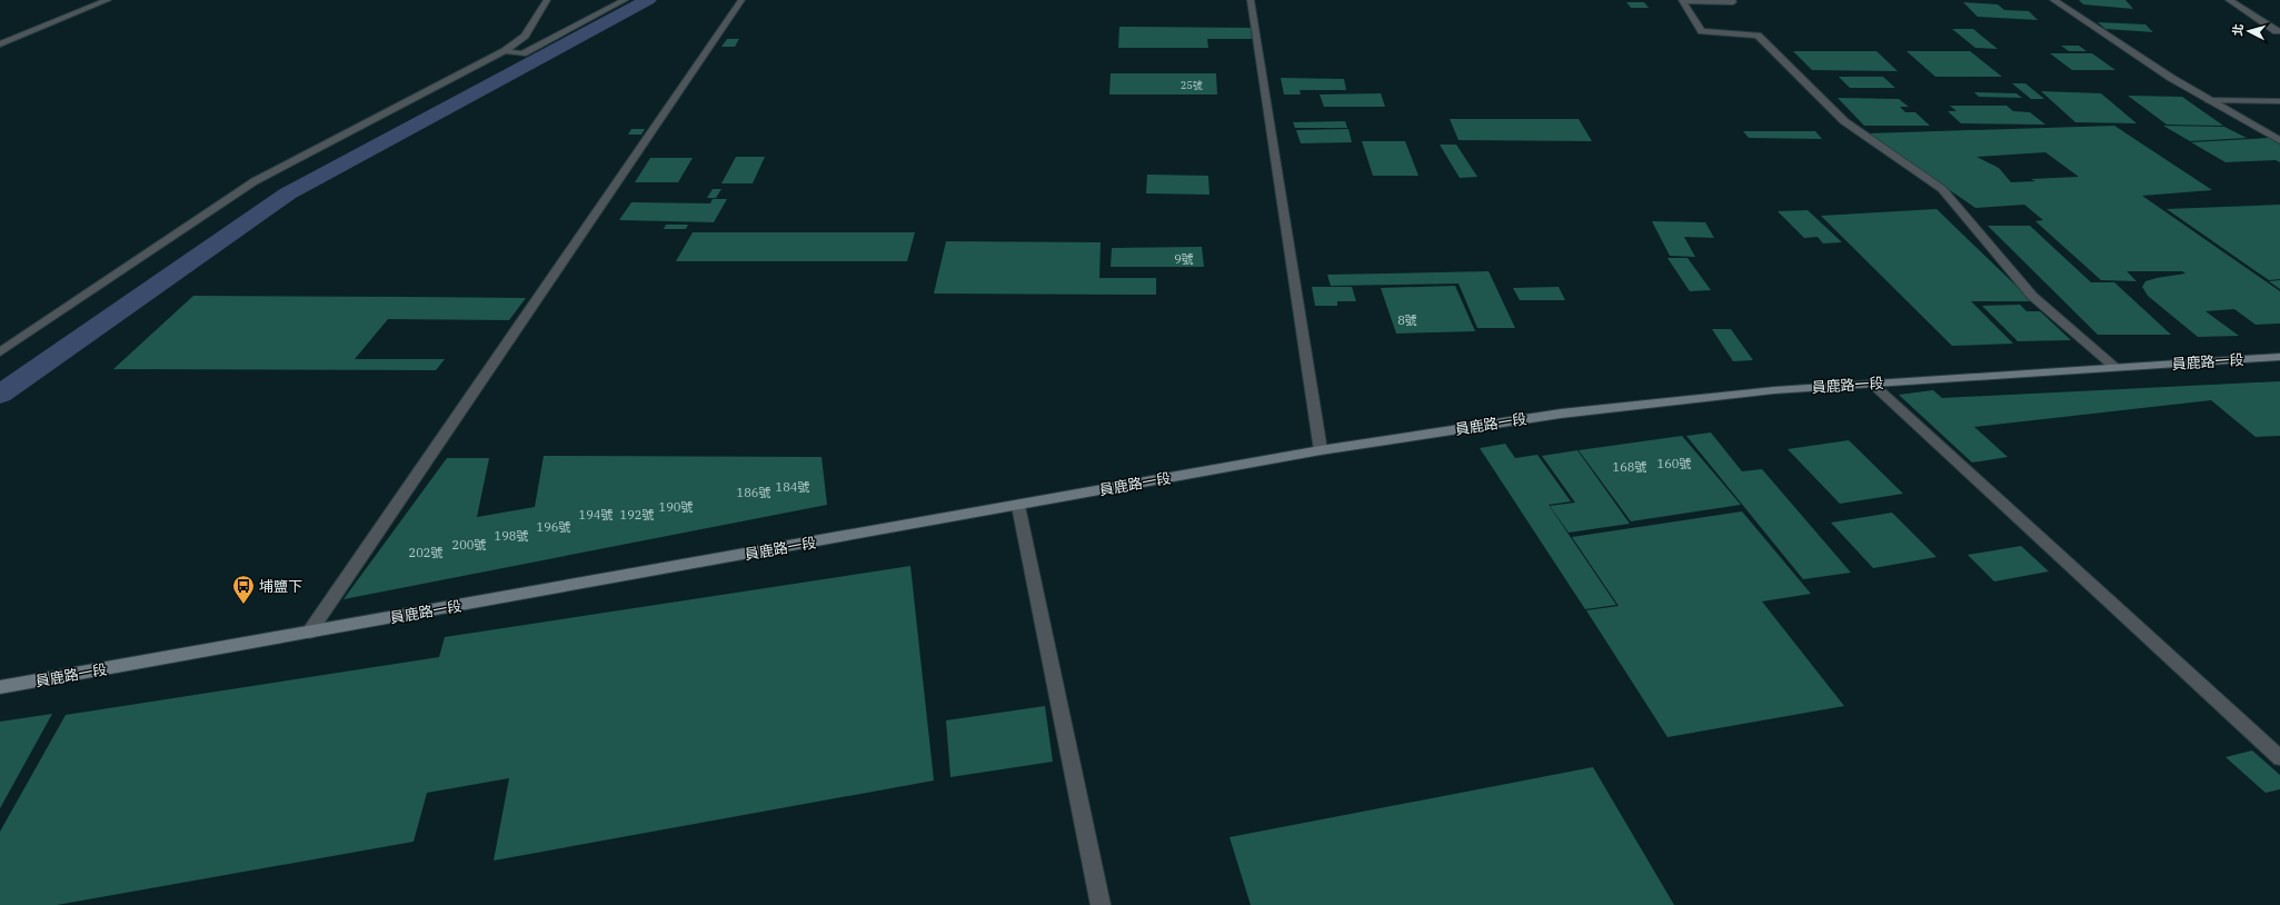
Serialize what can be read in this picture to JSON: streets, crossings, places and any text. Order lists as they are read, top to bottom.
{
  "streets": {
    "main road": ["員鹿路一段"]
  },
  "places": {
    "bus stop": ["埔鹽下"]
  },
  "house_numbers": [
    "25號",
    "9號",
    "8號",
    "160號",
    "168號",
    "184號",
    "186號",
    "190號",
    "194號",
    "192號",
    "196號",
    "198號",
    "200號",
    "202號"
  ],
  "north": "left"
}
